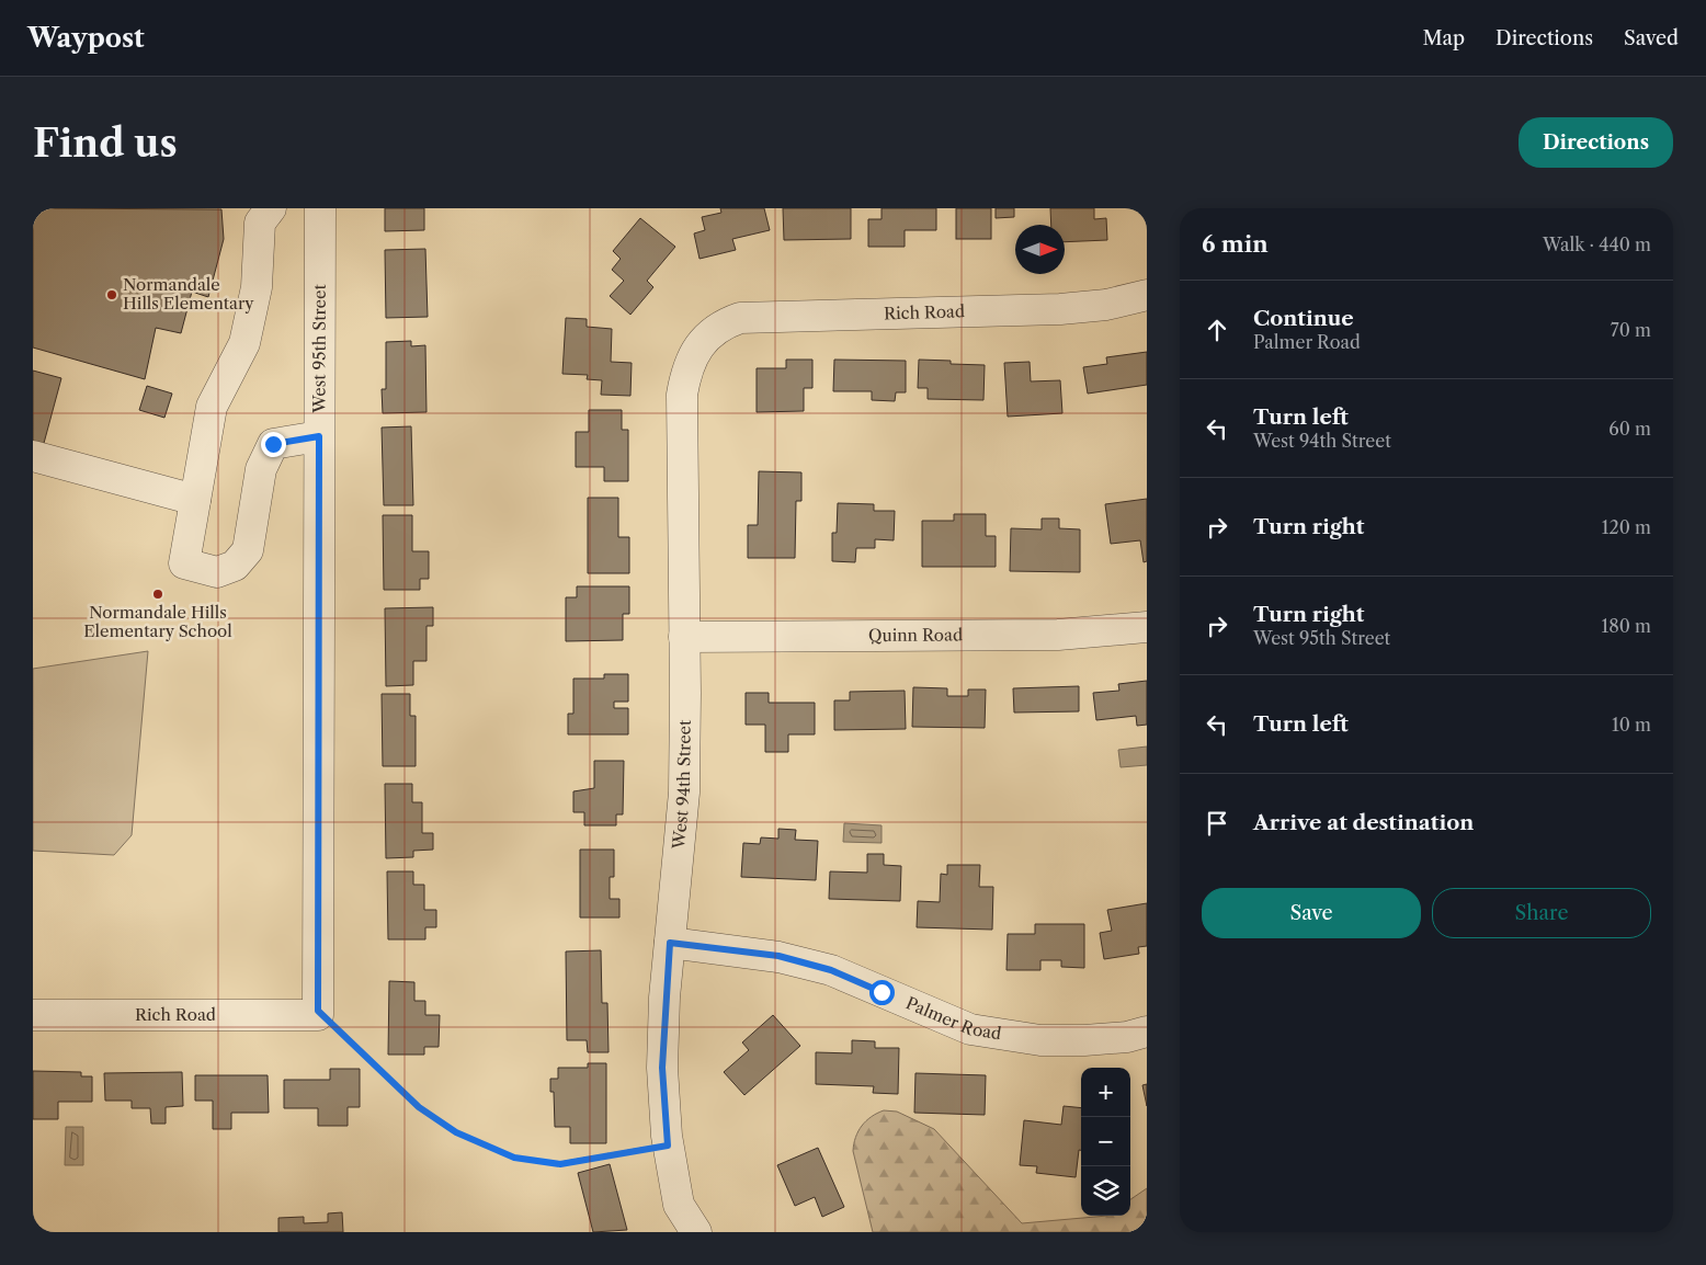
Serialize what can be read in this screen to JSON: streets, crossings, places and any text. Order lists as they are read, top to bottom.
{
  "streets": {
    "street": [
      "Rich Road",
      "West 95th Street",
      "Quinn Road",
      "West 94th Street",
      "Palmer Road"
    ]
  },
  "crossings": [
    ["Rich Road", "West 95th Street"],
    ["Rich Road", "West 94th Street"],
    ["Quinn Road", "West 94th Street"],
    ["West 94th Street", "Palmer Road"]
  ],
  "places": ["Normandale Hills Elementary", "Normandale Hills Elementary School"],
  "north": "right",
  "page": {
    "header": "Waypost",
    "nav": ["Map", "Directions", "Saved"],
    "buttons": [
      "Directions",
      ["Save", "Share"]
    ],
    "title": "Find us",
    "heading": ["6 min", "Walk · 440 m"],
    "list": [
      ["Continue", "Palmer Road", "70 m"],
      ["Turn left", "West 94th Street", "60 m"],
      ["Turn right", "120 m"],
      ["Turn right", "West 95th Street", "180 m"],
      ["Turn left", "10 m"],
      "Arrive at destination"
    ],
    "map_buttons": ["+", "−"]
  }
}
